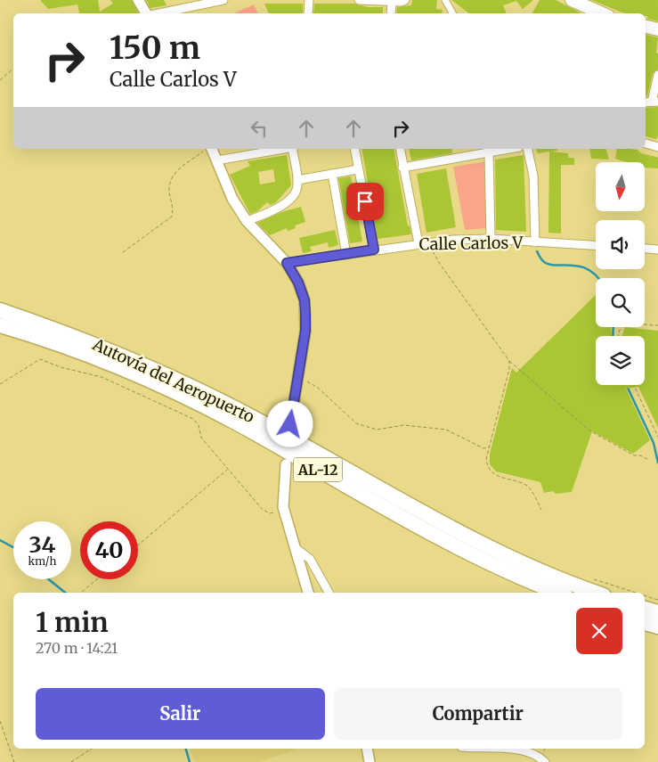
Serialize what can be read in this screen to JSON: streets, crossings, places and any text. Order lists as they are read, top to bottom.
{
  "streets": {
    "highway": ["Autovía del Aeropuerto", "AL-12"],
    "street": ["Calle Carlos V"]
  },
  "north": "bottom",
  "page": {
    "turn": ["150 m", "Calle Carlos V"],
    "speed": "34 km/h",
    "limit": "40",
    "heading": ["1 min", "270 m · 14:21"],
    "buttons": ["Salir", "Compartir"]
  }
}
